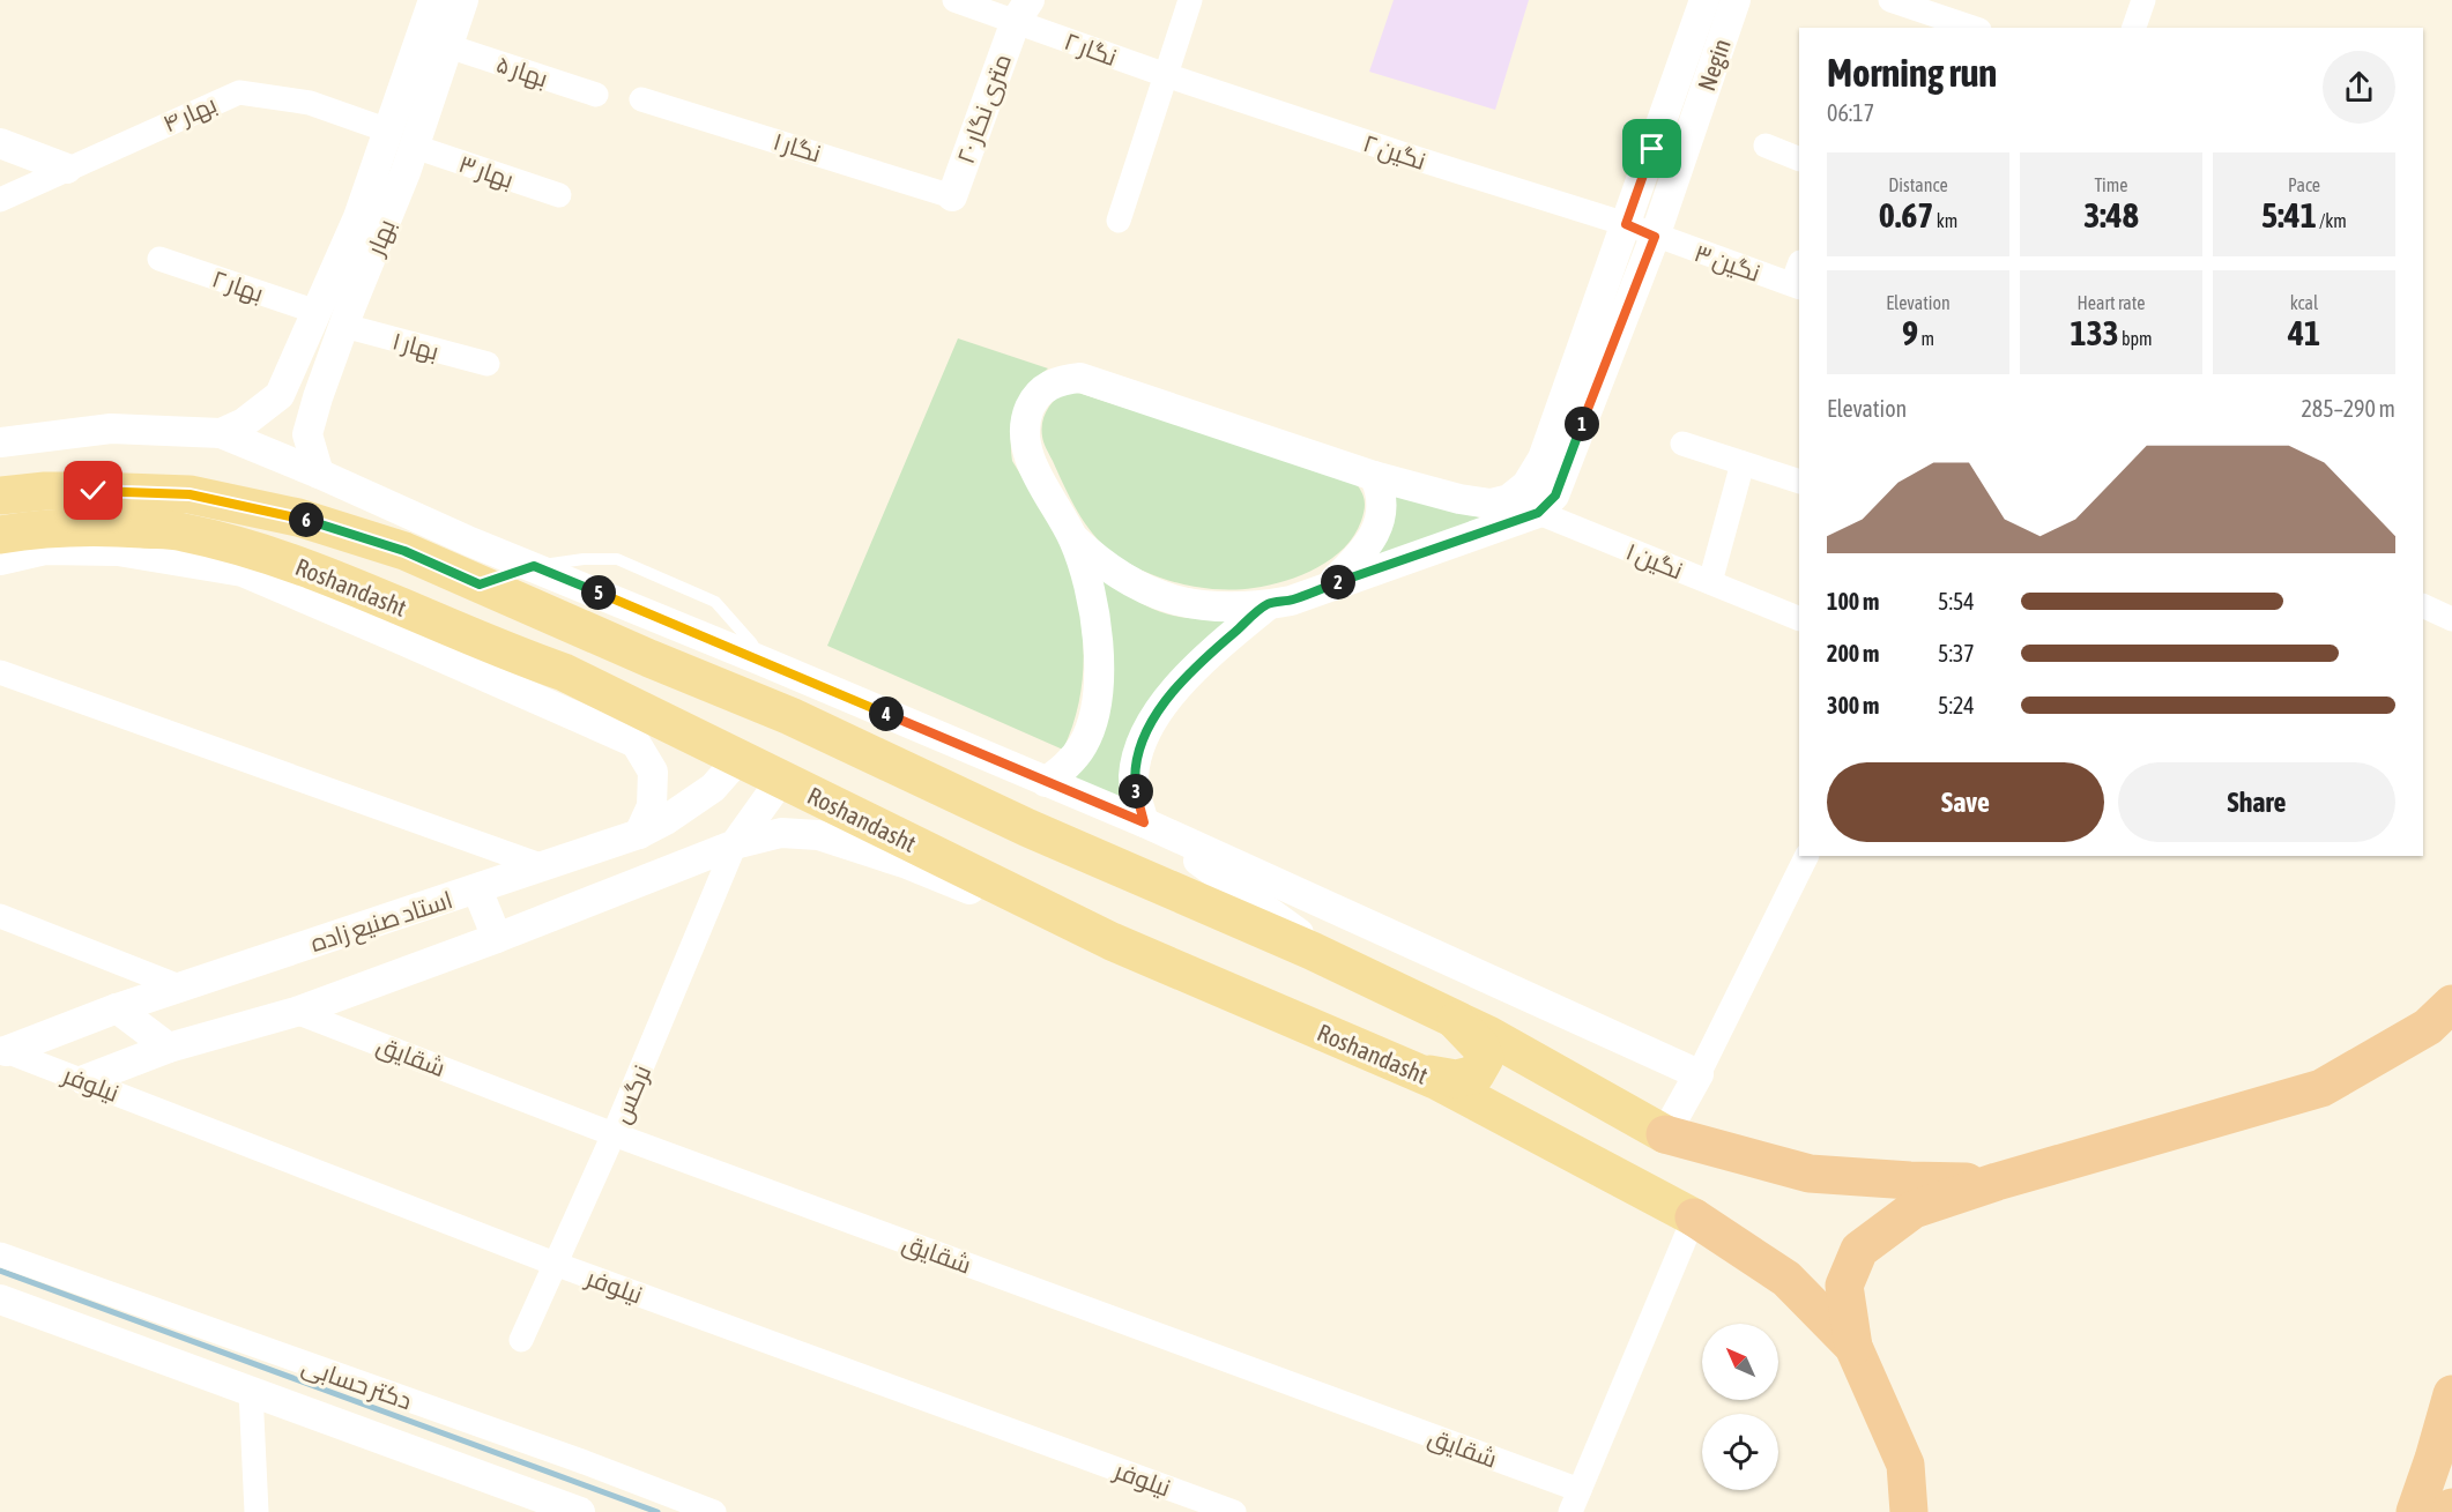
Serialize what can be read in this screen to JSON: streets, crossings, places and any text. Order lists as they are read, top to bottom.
{
  "streets": {
    "main road": ["Roshandasht"],
    "street": [
      "نگار ۲",
      "Negin",
      "بهار ۵",
      "۲۰ متری نگار",
      "بهار ۴",
      "نگار ۱",
      "نگین ۲",
      "بهار ۳",
      "بهار",
      "نگین ۳",
      "بهار ۲",
      "بهار ۱",
      "نگین ۱",
      "استاد صنیع زاده",
      "شقایق",
      "نیلوفر",
      "نرگس",
      "دکتر حسابی"
    ]
  },
  "crossings": [
    ["نگار ۲", "۲۰ متری نگار"],
    ["نگار ۲", "نگین ۲"],
    ["Negin", "نگین ۲"],
    ["Negin", "نگین ۳"],
    ["Negin", "نگین ۱"],
    ["بهار ۵", "بهار"],
    ["۲۰ متری نگار", "نگار ۱"],
    ["بهار ۴", "بهار"],
    ["نگین ۲", "نگین ۳"],
    ["بهار ۳", "بهار"],
    ["بهار", "بهار ۲"],
    ["بهار", "بهار ۱"],
    ["Roshandasht", "استاد صنیع زاده"],
    ["استاد صنیع زاده", "نیلوفر"],
    ["شقایق", "نرگس"],
    ["نیلوفر", "نرگس"]
  ],
  "north": "top left",
  "page": {
    "heading": ["Morning run", "06:17"],
    "stats": [
      ["Distance", "0.67 km"],
      ["Time", "3:48"],
      ["Pace", "5:41 /km"],
      ["Elevation", "9 m"],
      ["Heart rate", "133 bpm"],
      ["kcal", "41"]
    ],
    "chart": ["Elevation", "285–290 m"],
    "pins": [
      "1",
      "6",
      "2",
      "5",
      "4",
      "3"
    ],
    "list": [
      {
        "name": "100 m",
        "note": "5:54"
      },
      {
        "name": "200 m",
        "note": "5:37"
      },
      {
        "name": "300 m",
        "note": "5:24"
      }
    ],
    "buttons": ["Save", "Share"]
  }
}
